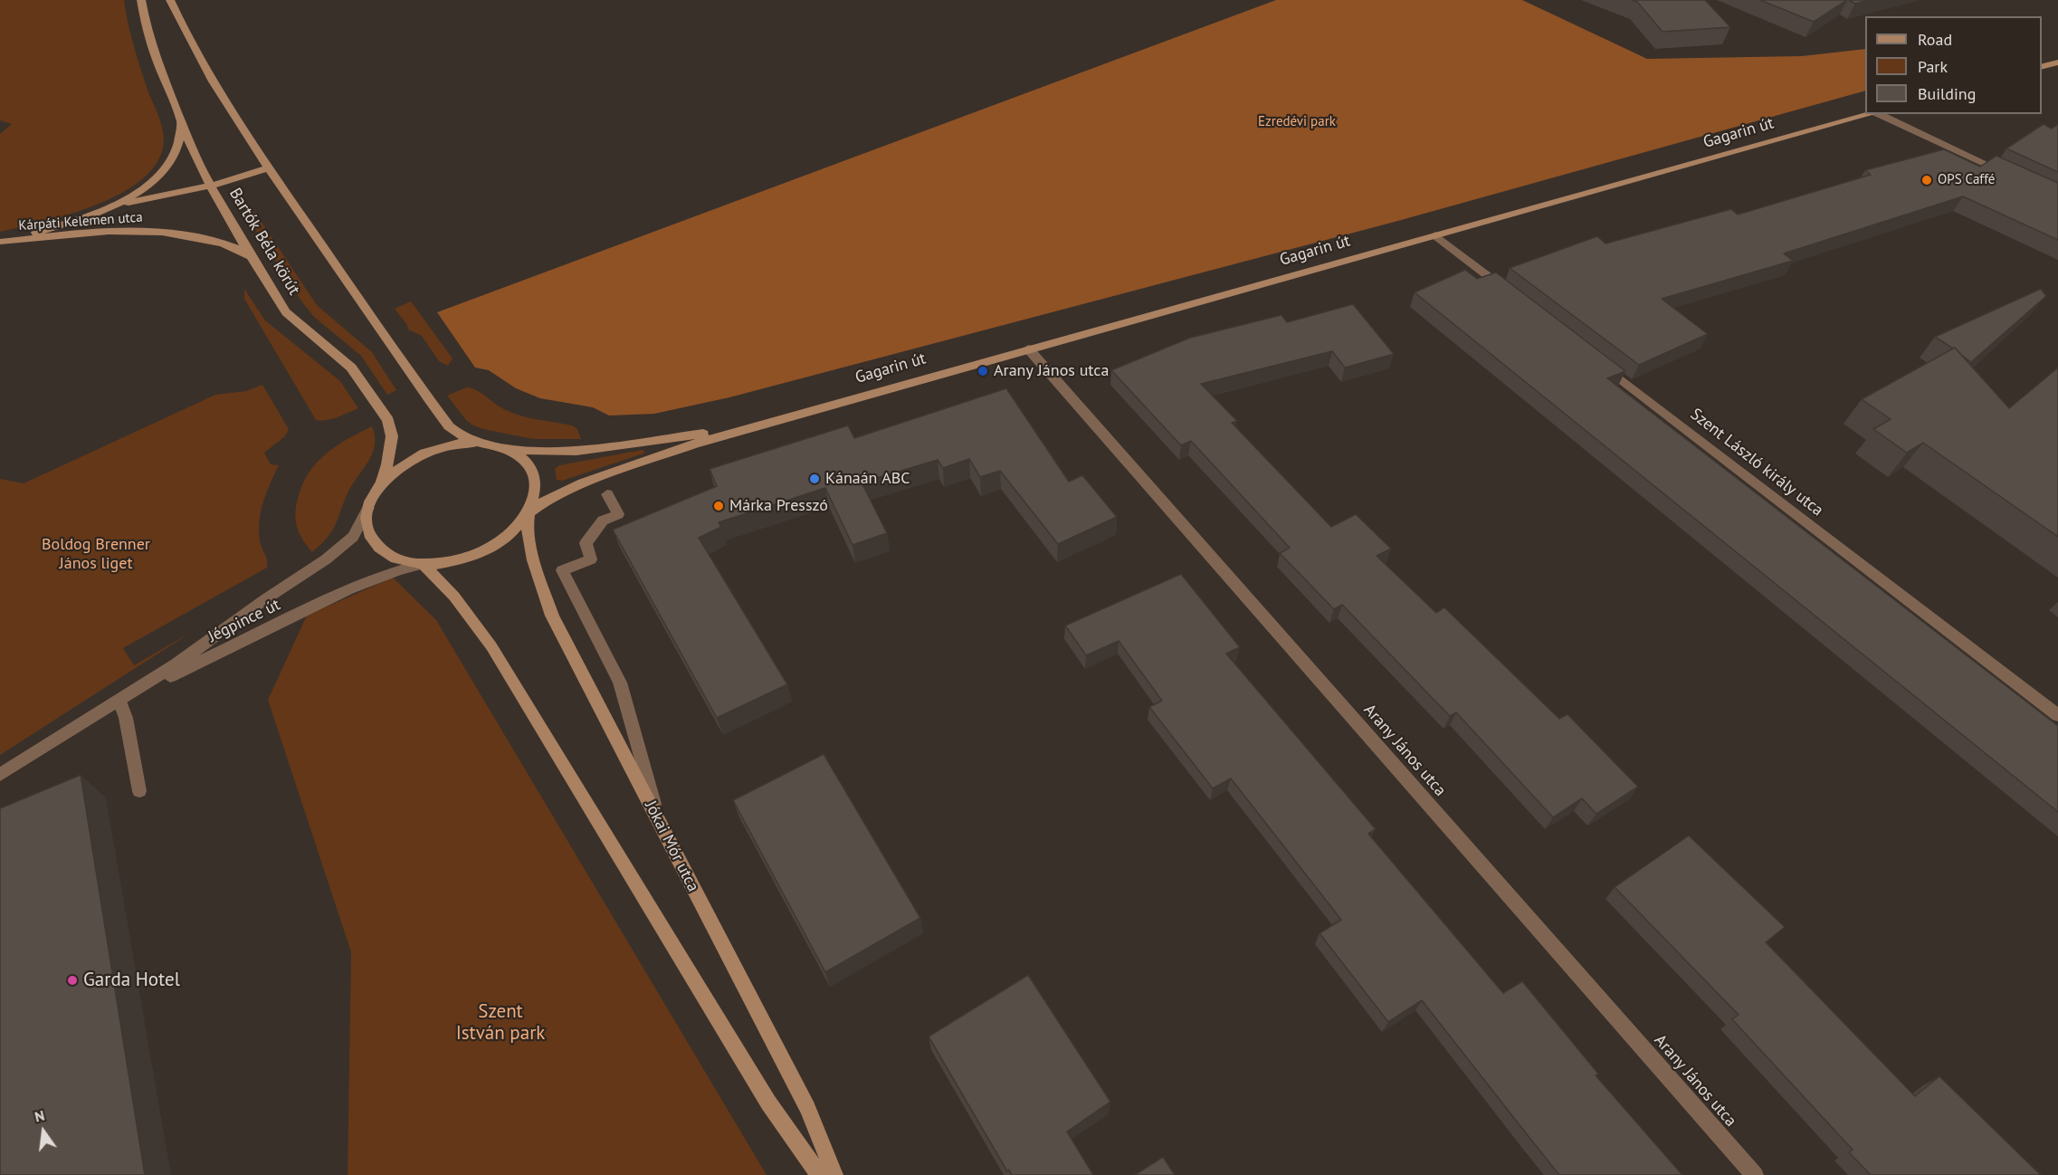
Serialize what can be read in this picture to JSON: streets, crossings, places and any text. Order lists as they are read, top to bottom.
{
  "streets": {
    "street": [
      "Gagarin út",
      "Kárpáti Kelemen utca",
      "Bartók Béla körút",
      "Szent László király utca",
      "Jégpince út",
      "Arany János utca",
      "Jókai Mór utca"
    ]
  },
  "crossings": [
    ["Gagarin út", "Bartók Béla körút"],
    ["Gagarin út", "Jégpince út"],
    ["Gagarin út", "Arany János utca"],
    ["Gagarin út", "Jókai Mór utca"],
    ["Kárpáti Kelemen utca", "Bartók Béla körút"],
    ["Bartók Béla körút", "Jégpince út"],
    ["Bartók Béla körút", "Jókai Mór utca"],
    ["Jégpince út", "Jókai Mór utca"]
  ],
  "parks": ["Ezredévi park", "Boldog Brenner János liget", "Szent István park"],
  "places": [
    "OPS Caffé",
    "Arany János utca",
    "Kánaán ABC",
    "Márka Presszó",
    "Garda Hotel"
  ],
  "legend": ["Road", "Park", "Building"],
  "north": "top"
}
